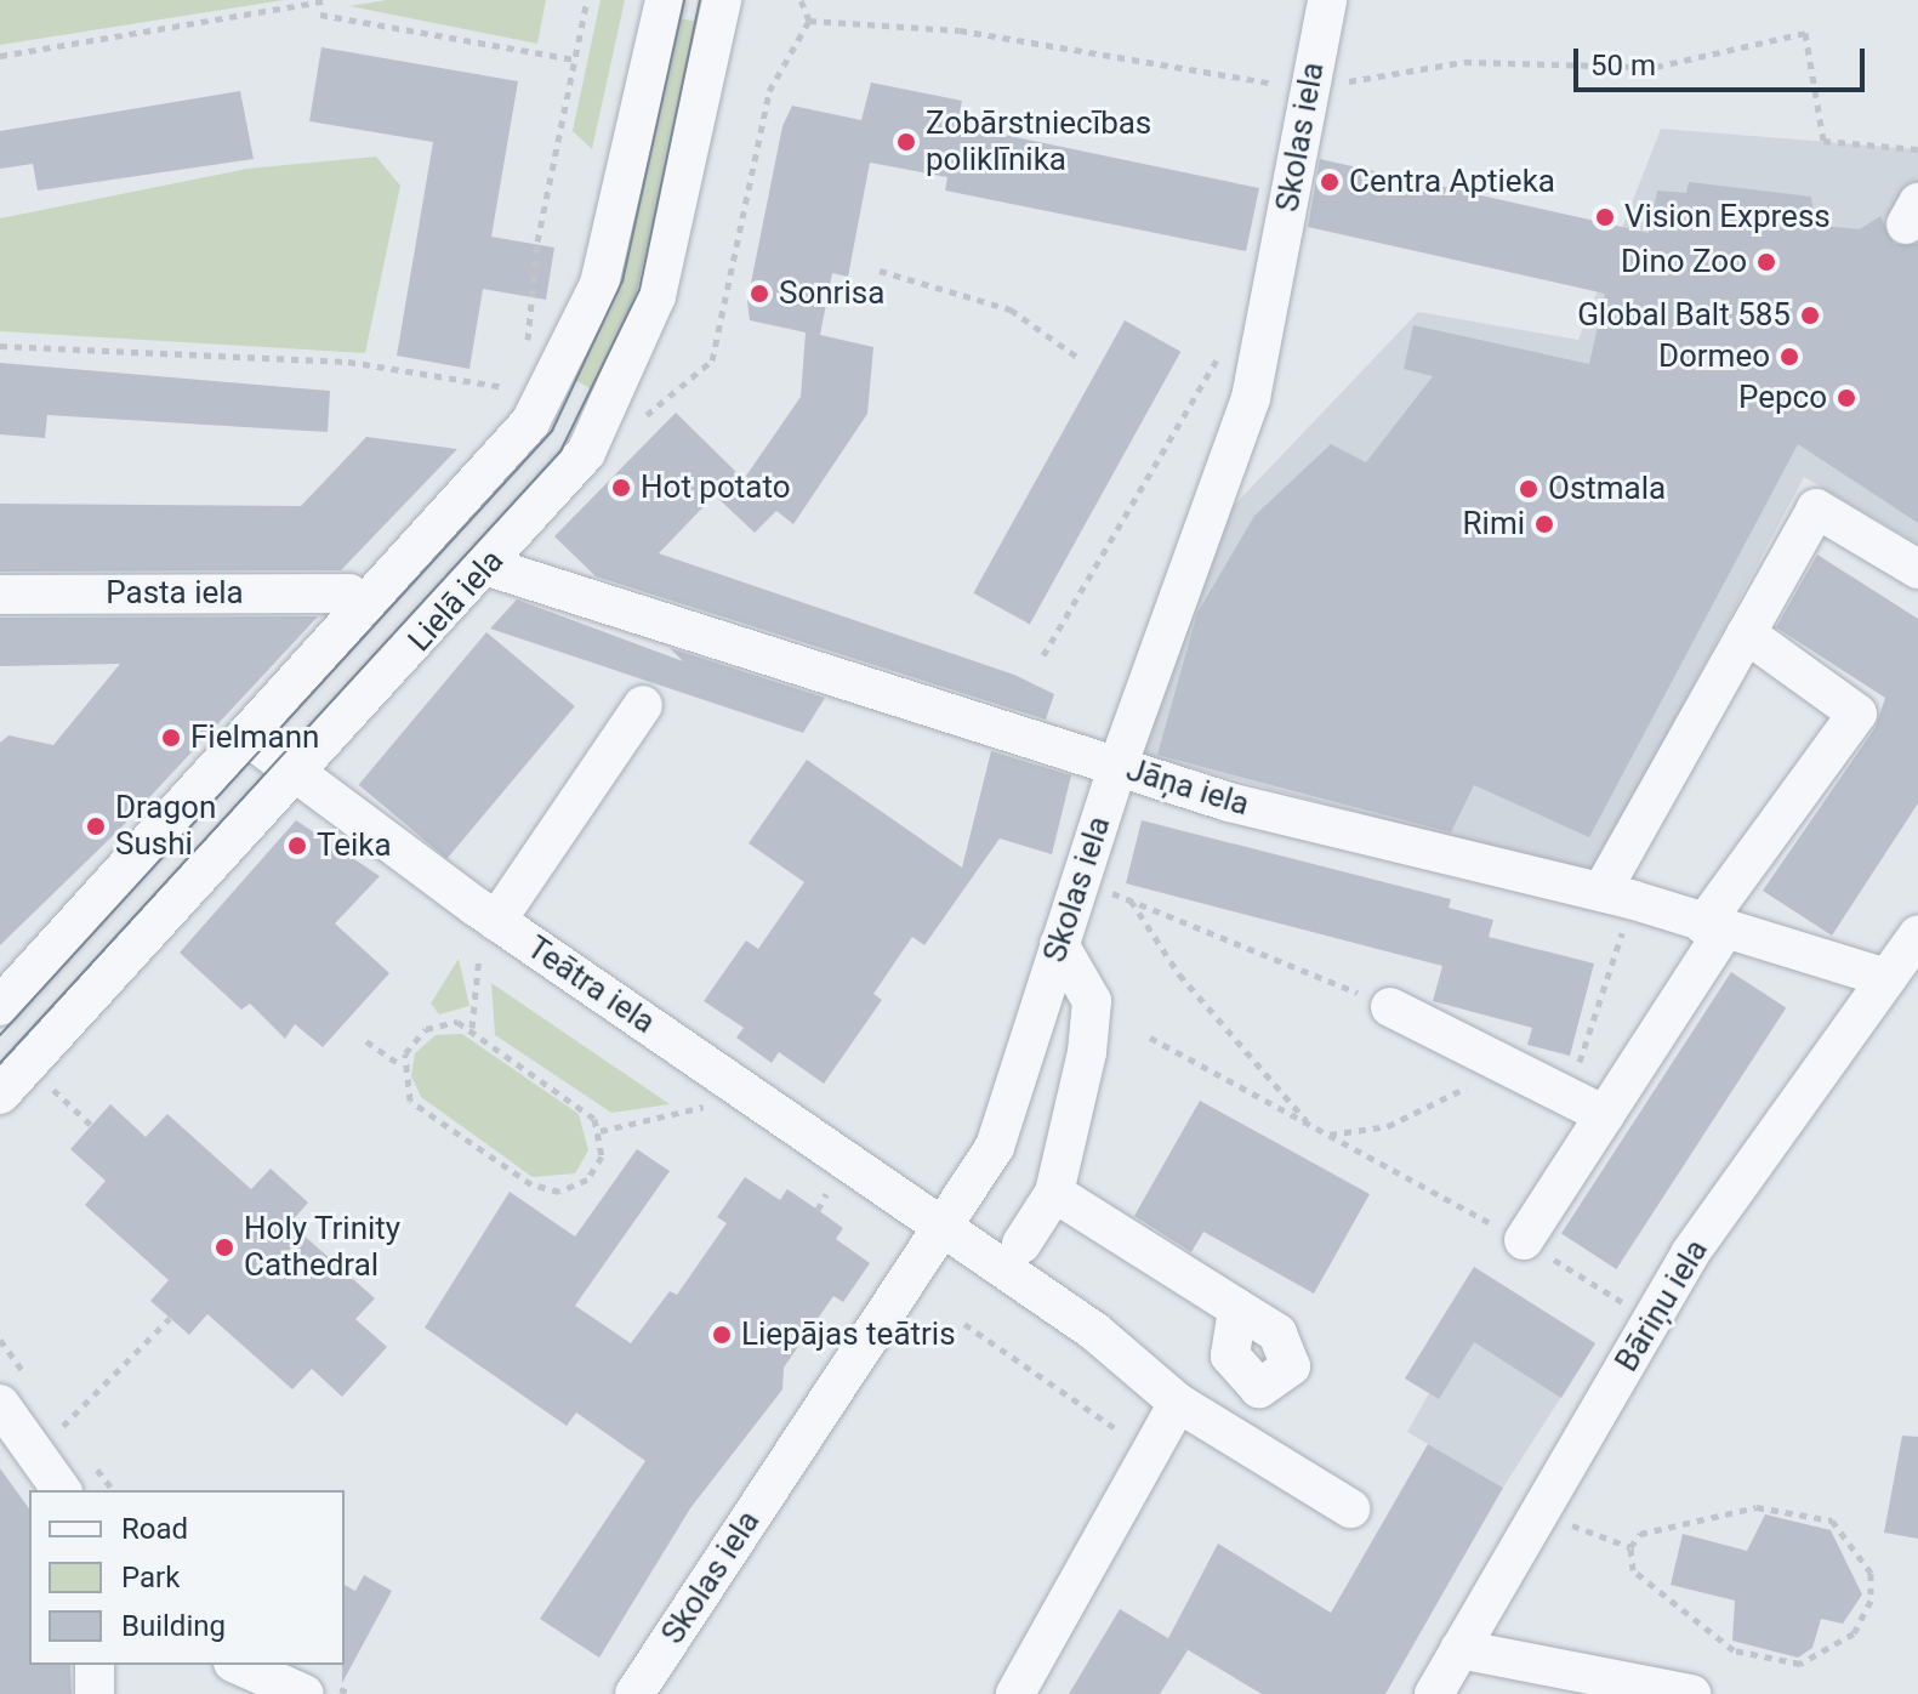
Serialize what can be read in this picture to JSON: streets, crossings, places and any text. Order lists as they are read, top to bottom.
{
  "streets": {
    "street": [
      "Skolas iela",
      "Pasta iela",
      "Lielā iela",
      "Jāņa iela",
      "Teātra iela",
      "Bāriņu iela"
    ]
  },
  "crossings": [
    ["Skolas iela", "Jāņa iela"],
    ["Skolas iela", "Teātra iela"],
    ["Lielā iela", "Teātra iela"],
    ["Jāņa iela", "Bāriņu iela"]
  ],
  "places": [
    "Zobārstniecības poliklīnika",
    "Centra Aptieka",
    "Vision Express",
    "Dino Zoo",
    "Sonrisa",
    "Global Balt 585",
    "Dormeo",
    "Pepco",
    "Hot potato",
    "Ostmala",
    "Rimi",
    "Fielmann",
    "Dragon Sushi",
    "Teika",
    "Holy Trinity Cathedral",
    "Liepājas teātris"
  ],
  "legend": ["Road", "Park", "Building"],
  "scale_bar": "50 m"
}
